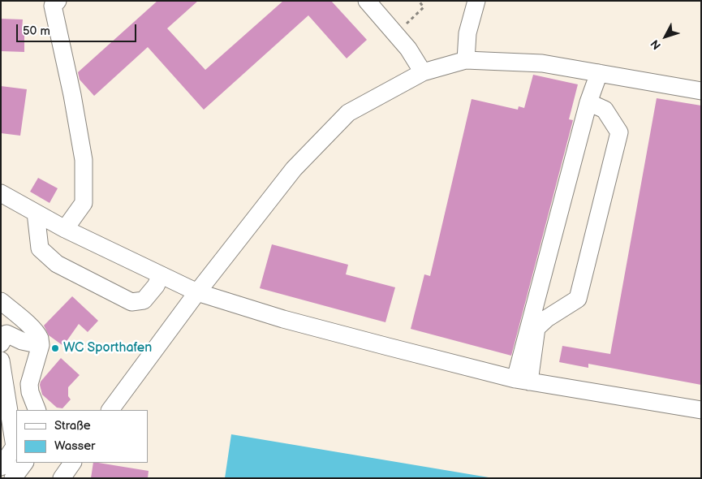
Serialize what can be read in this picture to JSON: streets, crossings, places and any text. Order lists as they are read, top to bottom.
{
  "places": ["WC Sporthafen"],
  "legend": ["Straße", "Wasser"],
  "scale_bar": "50 m",
  "north": "bottom left"
}
